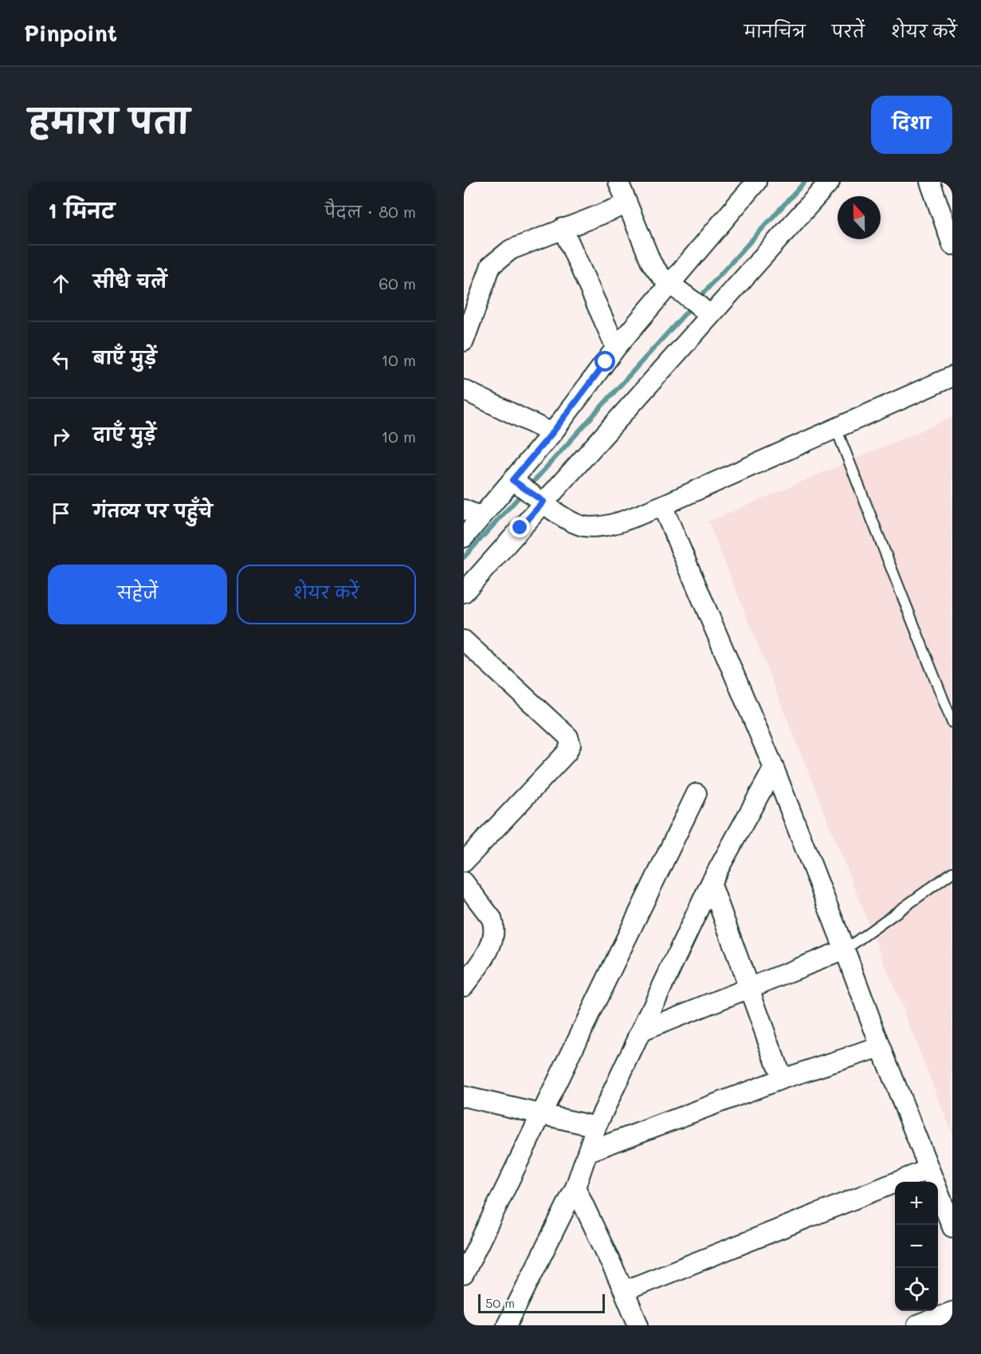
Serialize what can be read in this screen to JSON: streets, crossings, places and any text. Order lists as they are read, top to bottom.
{
  "scale_bar": "50 m",
  "north": "top",
  "page": {
    "header": "Pinpoint",
    "nav": ["मानचित्र", "परतें", "शेयर करें"],
    "title": "हमारा पता",
    "buttons": [
      "दिशा",
      ["सहेजें", "शेयर करें"]
    ],
    "heading": ["1 मिनट", "पैदल · 80 m"],
    "list": [
      ["सीधे चलें", "60 m"],
      ["बाएँ मुड़ें", "10 m"],
      ["दाएँ मुड़ें", "10 m"],
      "गंतव्य पर पहुँचे"
    ],
    "map_buttons": ["+", "−"],
    "scale": "50 m"
  }
}
